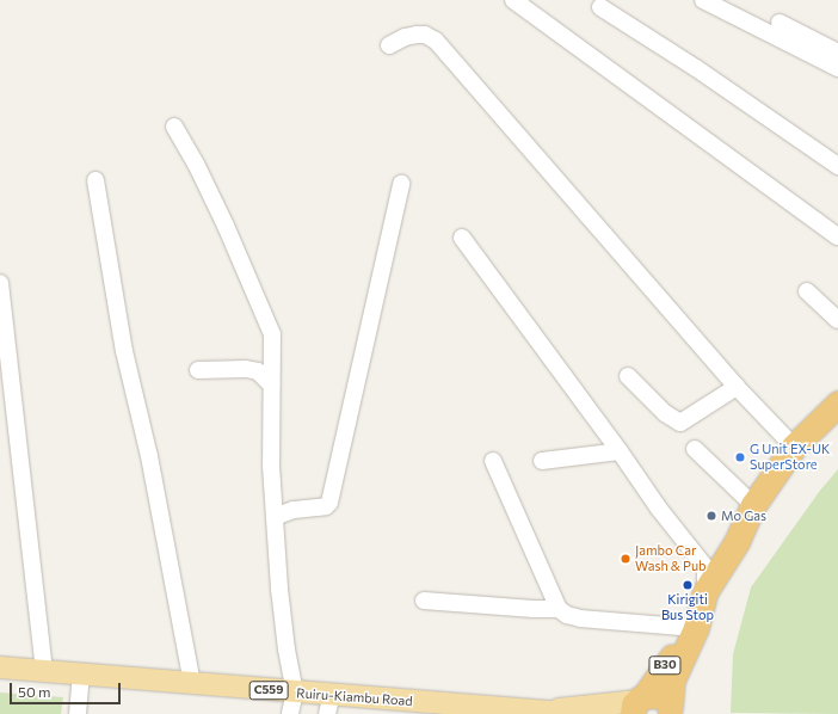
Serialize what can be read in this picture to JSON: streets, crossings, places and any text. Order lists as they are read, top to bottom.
{
  "streets": {
    "highway": ["B30"],
    "main road": ["C559", "Ruiru-Kiambu Road"]
  },
  "crossings": [
    ["B30", "C559"],
    ["C559", "Ruiru-Kiambu Road"]
  ],
  "places": [
    "G Unit EX-UK SuperStore",
    "Mo Gas",
    "Jambo Car Wash & Pub",
    "Kirigiti Bus Stop"
  ],
  "scale_bar": "50 m"
}
